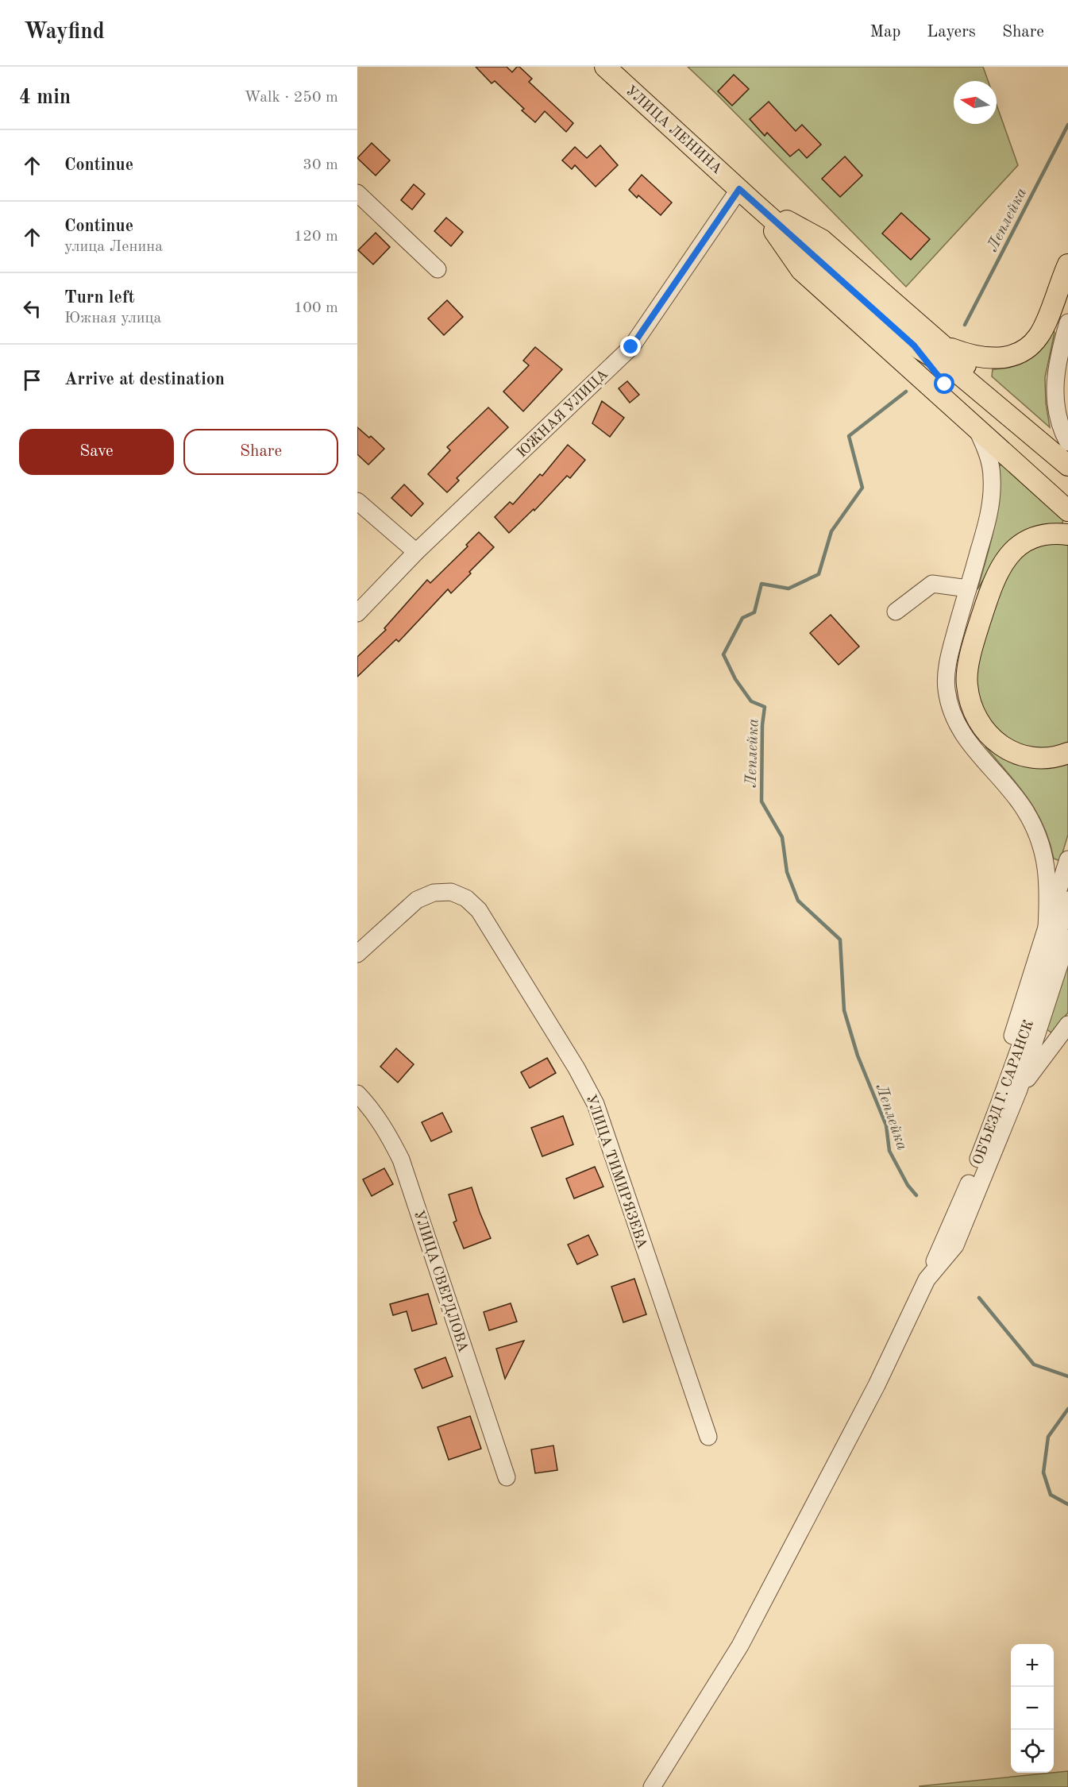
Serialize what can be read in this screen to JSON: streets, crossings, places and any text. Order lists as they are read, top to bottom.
{
  "streets": {
    "main road": ["УЛИЦА ЛЕНИНА"],
    "street": [
      "ЮЖНАЯ УЛИЦА",
      "ОБЪЕЗД Г. САРАНСК",
      "УЛИЦА ТИМИРЯЗЕВА",
      "УЛИЦА СВЕРДЛОВА"
    ]
  },
  "crossings": [
    ["УЛИЦА ЛЕНИНА", "ЮЖНАЯ УЛИЦА"]
  ],
  "water": ["Леплейка"],
  "north": "left",
  "page": {
    "header": "Wayfind",
    "nav": ["Map", "Layers", "Share"],
    "heading": ["4 min", "Walk · 250 m"],
    "list": [
      ["Continue", "30 m"],
      ["Continue", "улица Ленина", "120 m"],
      ["Turn left", "Южная улица", "100 m"],
      "Arrive at destination"
    ],
    "buttons": ["Save", "Share"],
    "map_buttons": ["+", "−"]
  }
}
